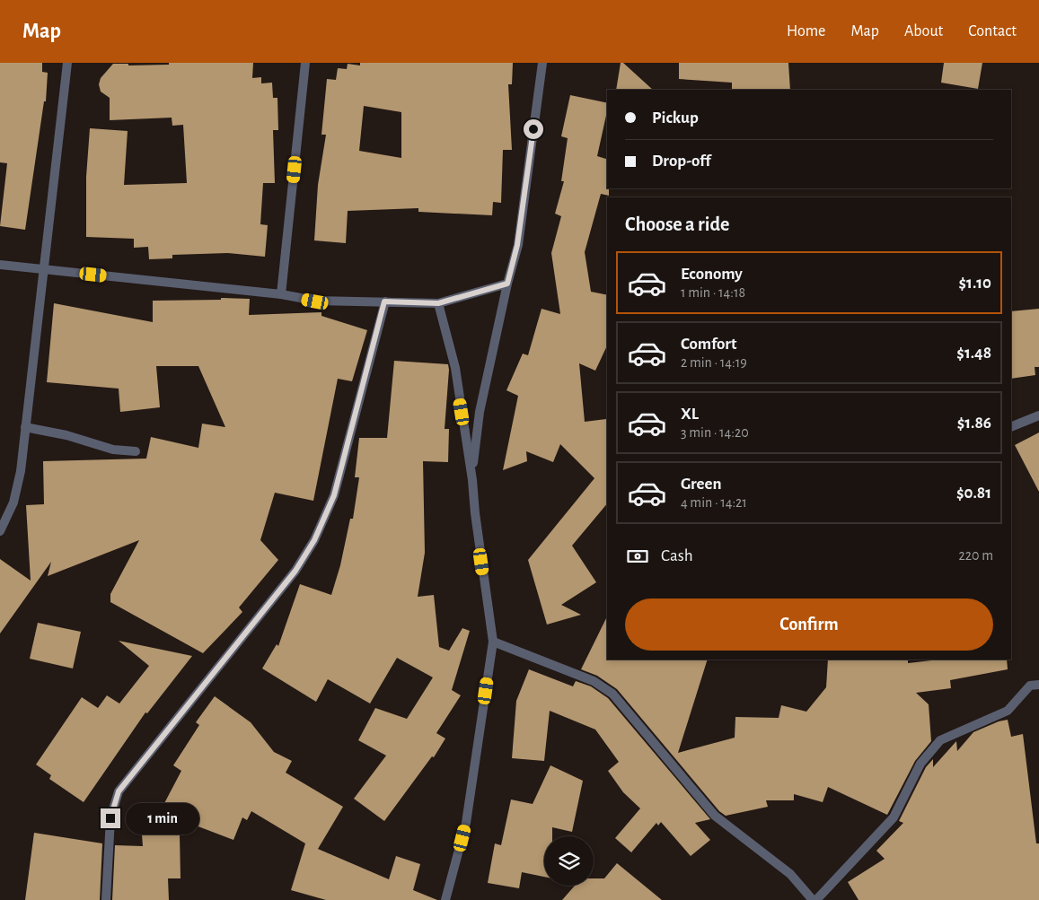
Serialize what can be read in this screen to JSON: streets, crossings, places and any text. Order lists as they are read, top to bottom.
{
  "page": {
    "header": "Map",
    "nav": [
      "Home",
      "Map",
      "About",
      "Contact"
    ],
    "banner": ["Pickup", "Drop-off"],
    "heading": "Choose a ride",
    "list": [
      {
        "name": "Economy",
        "note": "1 min · 14:18",
        "value": "$1.10"
      },
      {
        "name": "Comfort",
        "note": "2 min · 14:19",
        "value": "$1.48"
      },
      {
        "name": "XL",
        "note": "3 min · 14:20",
        "value": "$1.86"
      },
      {
        "name": "Green",
        "note": "4 min · 14:21",
        "value": "$0.81"
      }
    ],
    "pay": ["Cash", "220 m"],
    "buttons": "Confirm",
    "bubble": "1 min"
  }
}
